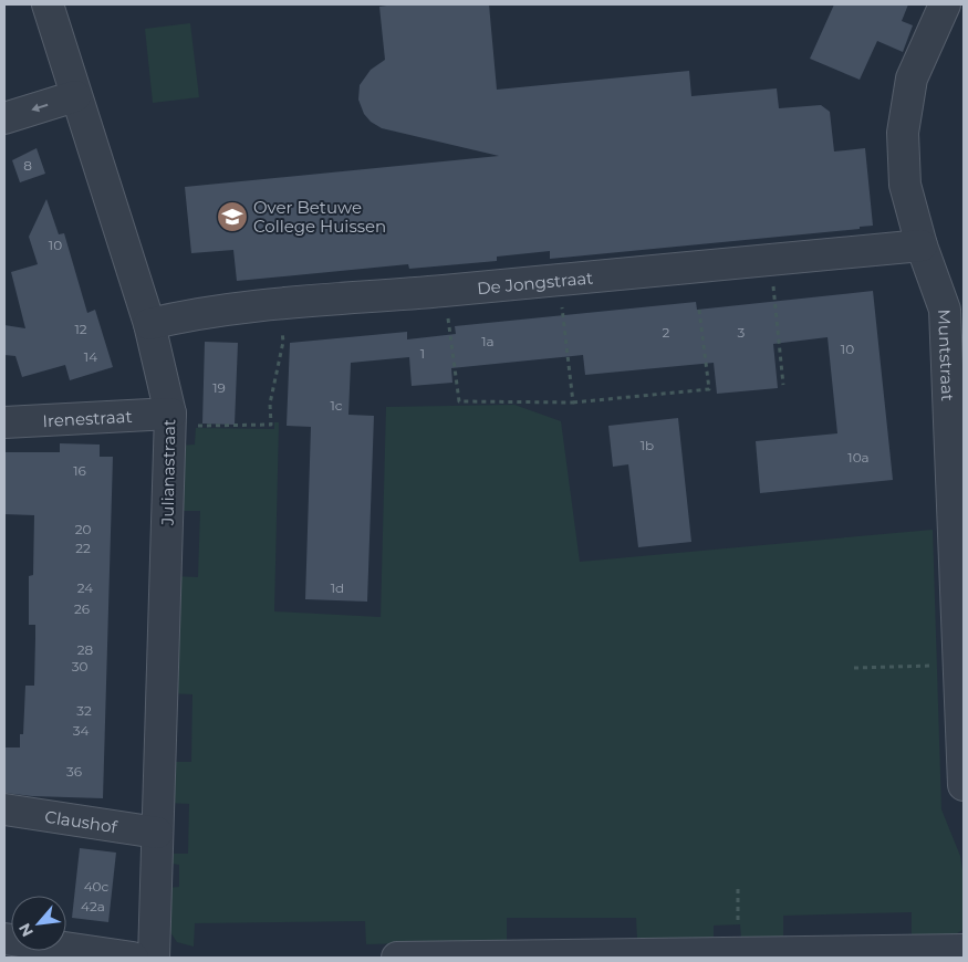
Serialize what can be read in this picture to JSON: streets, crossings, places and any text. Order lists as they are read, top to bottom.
{
  "streets": {
    "street": [
      "De Jongstraat",
      "Muntstraat",
      "Irenestraat",
      "Julianastraat",
      "Claushof"
    ]
  },
  "crossings": [
    ["De Jongstraat", "Muntstraat"],
    ["De Jongstraat", "Julianastraat"],
    ["Irenestraat", "Julianastraat"],
    ["Julianastraat", "Claushof"]
  ],
  "places": {
    "school or university": ["Over Betuwe College Huissen"]
  },
  "house_numbers": [
    "8",
    "10",
    "12",
    "2",
    "3",
    "1a",
    "10",
    "1",
    "14",
    "19",
    "1c",
    "1b",
    "10a",
    "16",
    "20",
    "22",
    "24",
    "1d",
    "26",
    "28",
    "30",
    "32",
    "34",
    "36",
    "40c",
    "42a"
  ],
  "north": "bottom left"
}
